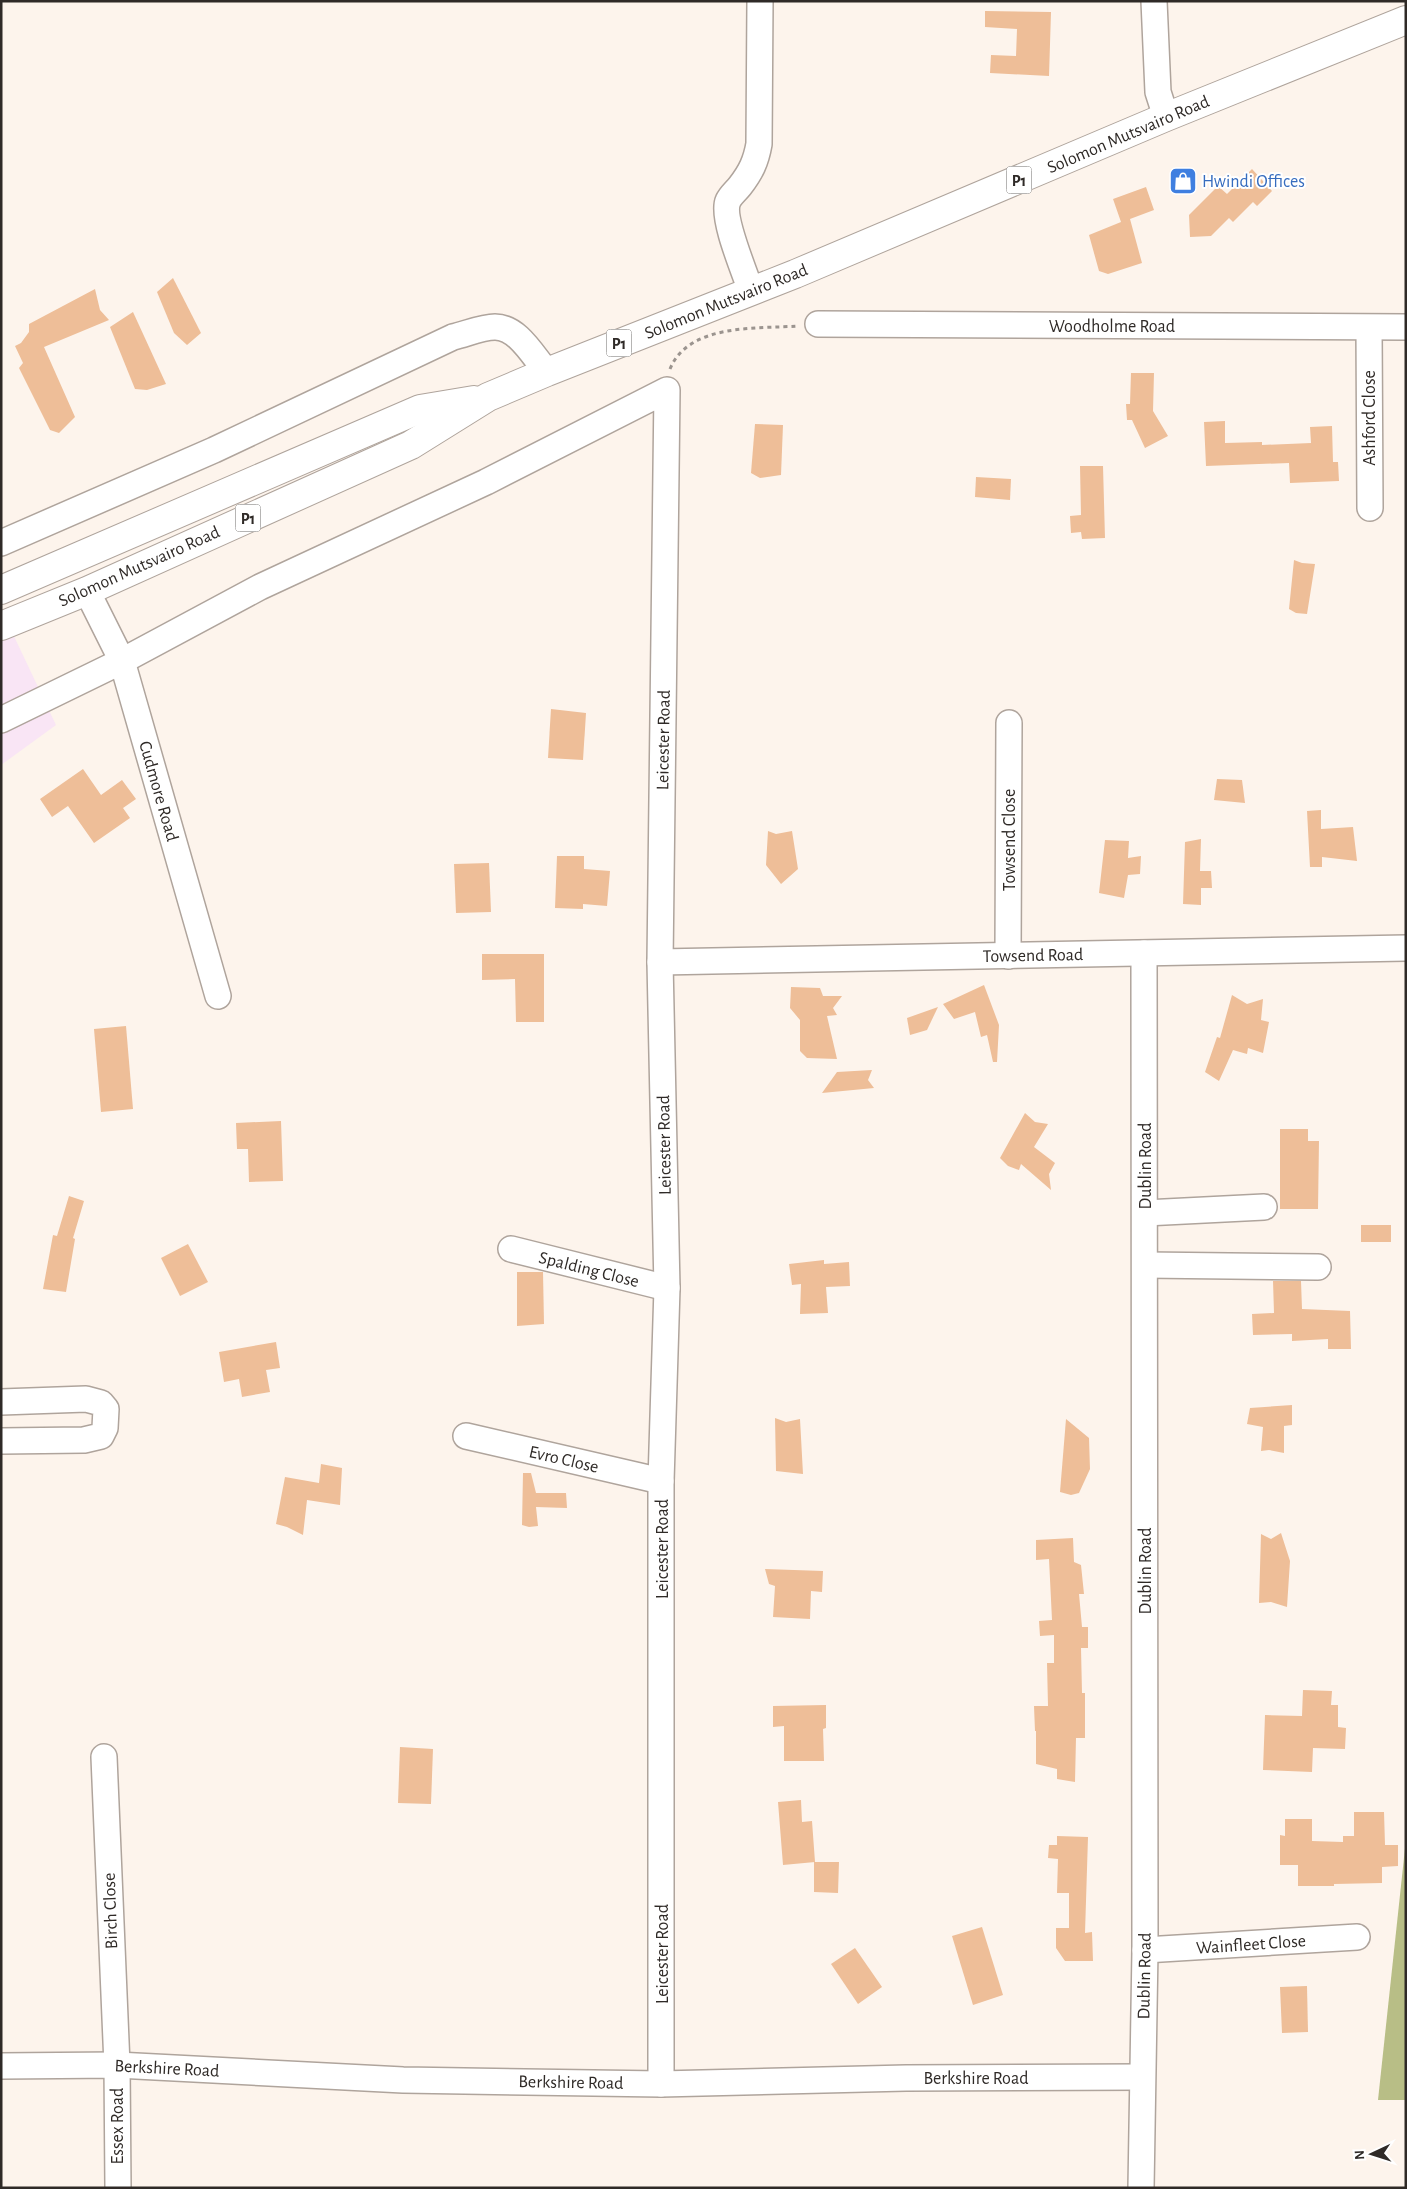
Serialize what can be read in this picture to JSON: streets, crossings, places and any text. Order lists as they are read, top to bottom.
{
  "streets": {
    "highway": ["Solomon Mutsvairo Road", "P1"],
    "street": [
      "Woodholme Road",
      "Ashford Close",
      "Leicester Road",
      "Cudmore Road",
      "Towsend Close",
      "Towsend Road",
      "Dublin Road",
      "Spalding Close",
      "Evro Close",
      "Birch Close",
      "Wainfleet Close",
      "Berkshire Road",
      "Essex Road"
    ]
  },
  "crossings": [
    ["Solomon Mutsvairo Road", "P1"],
    ["Solomon Mutsvairo Road", "Cudmore Road"],
    ["Woodholme Road", "Ashford Close"],
    ["Leicester Road", "Towsend Road"],
    ["Leicester Road", "Spalding Close"],
    ["Leicester Road", "Evro Close"],
    ["Leicester Road", "Berkshire Road"],
    ["Towsend Close", "Towsend Road"],
    ["Towsend Road", "Dublin Road"],
    ["Dublin Road", "Wainfleet Close"],
    ["Dublin Road", "Berkshire Road"],
    ["Birch Close", "Berkshire Road"],
    ["Birch Close", "Essex Road"],
    ["Berkshire Road", "Essex Road"]
  ],
  "places": {
    "shop": ["Hwindi Offices"]
  },
  "north": "left"
}
